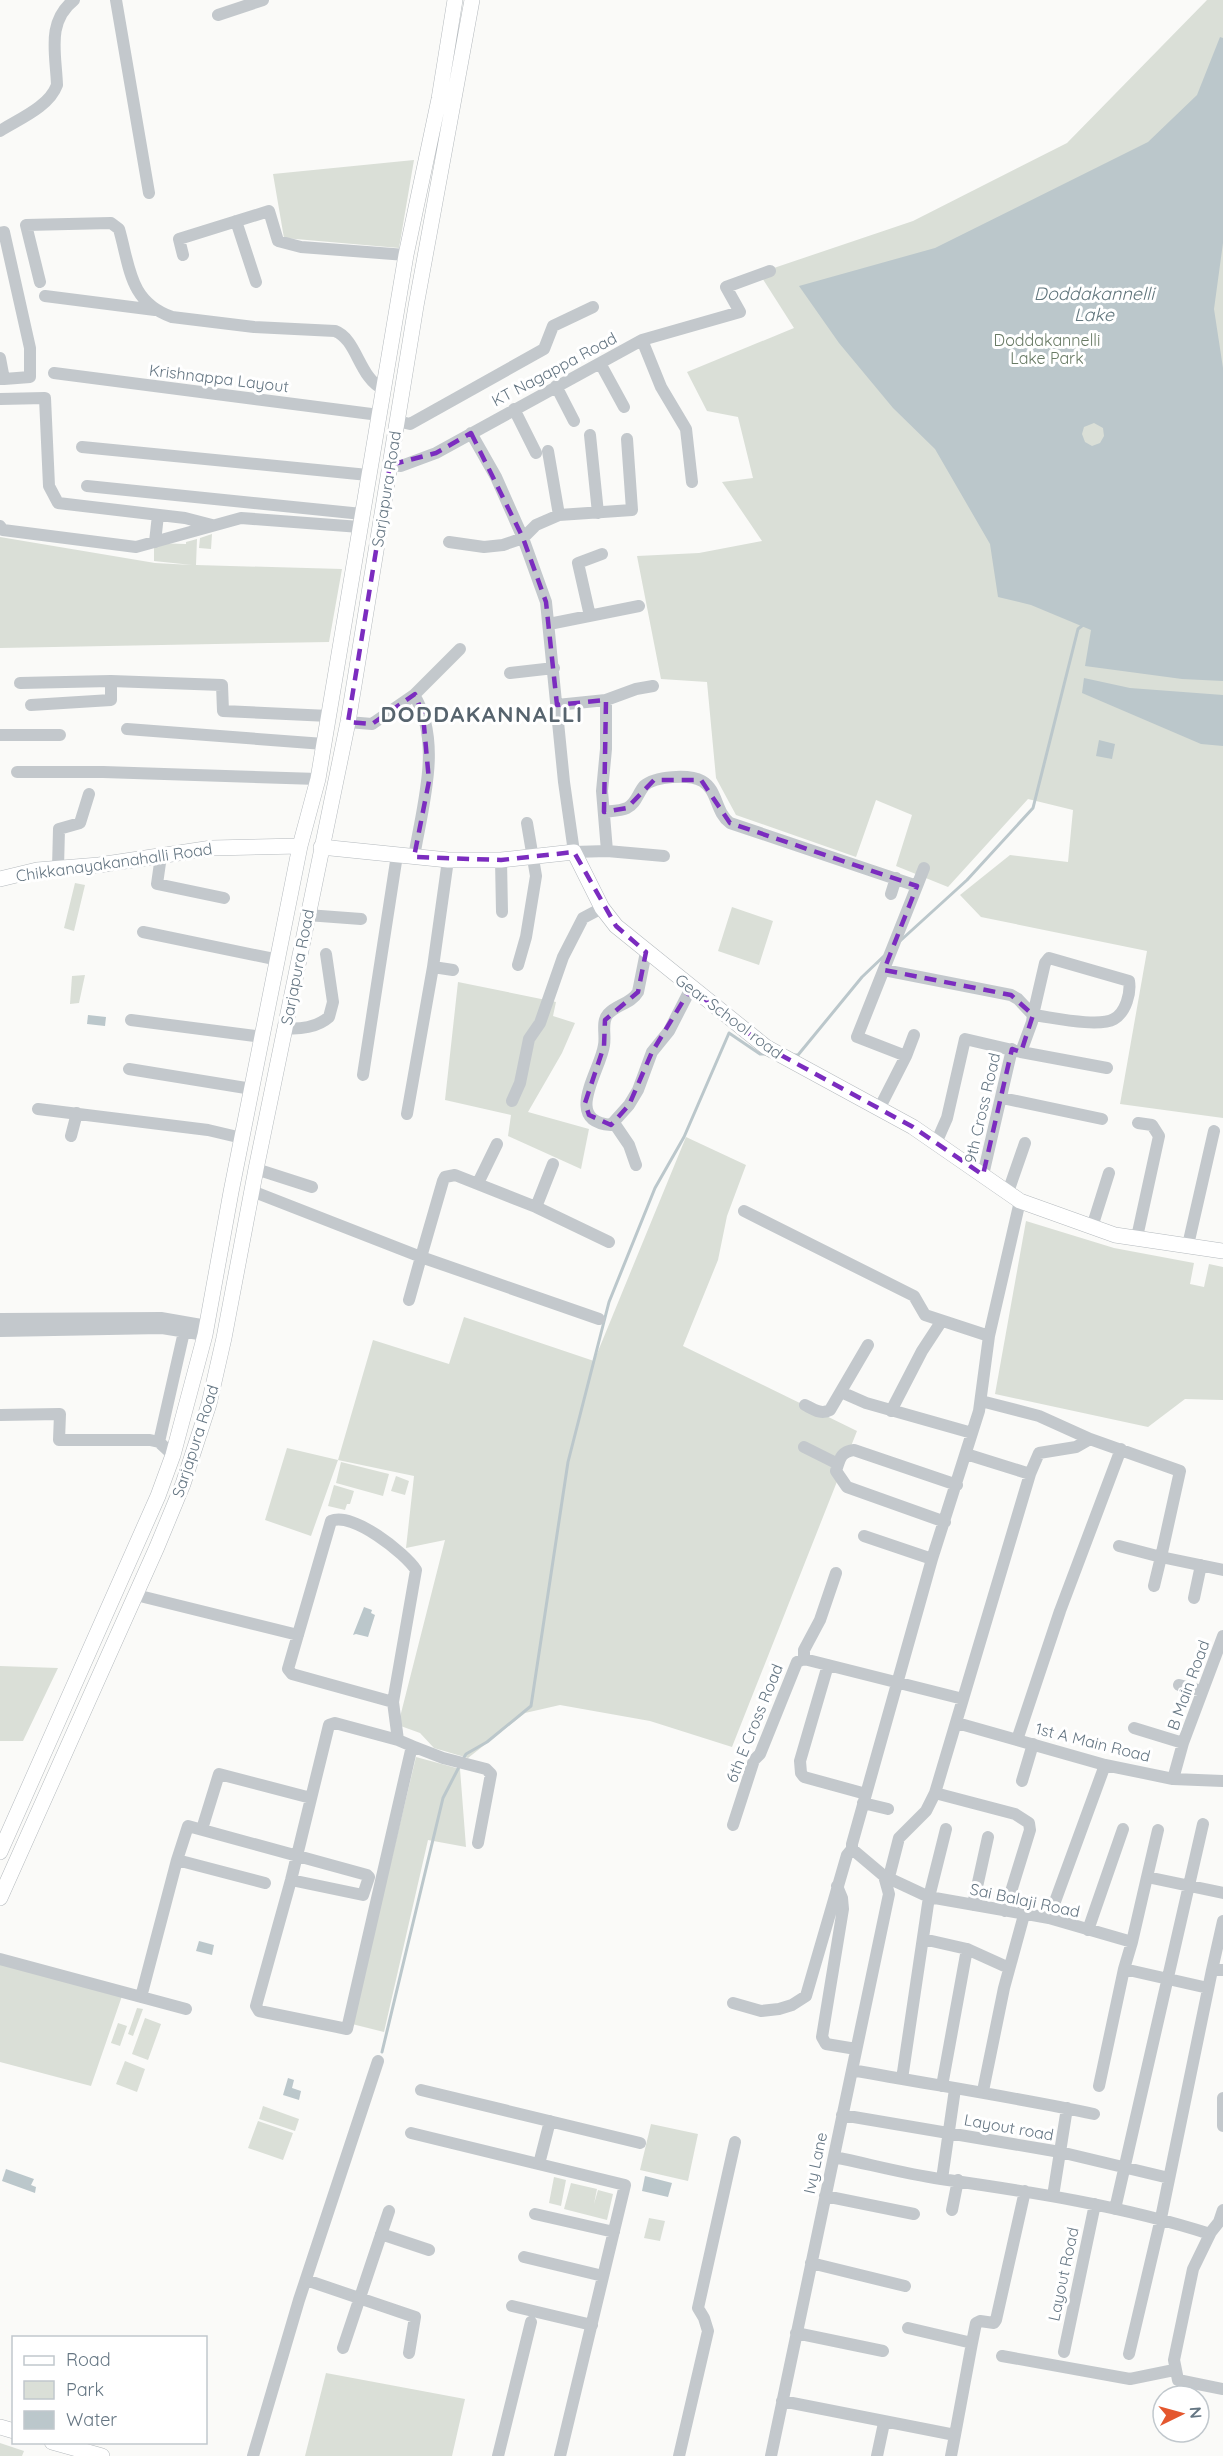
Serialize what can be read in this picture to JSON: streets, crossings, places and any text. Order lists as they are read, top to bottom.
{
  "streets": {
    "main road": ["Sarjapura Road", "Chikkanayakanahalli Road", "Gear School road"],
    "street": [
      "KT Nagappa Road",
      "Krishnappa Layout",
      "9th Cross Road",
      "B Main Road",
      "6th E Cross Road",
      "1st A Main Road",
      "Sai Balaji Road",
      "Layout road",
      "Ivy Lane",
      "Layout Road"
    ]
  },
  "crossings": [
    ["KT Nagappa Road", "Sarjapura Road"],
    ["Krishnappa Layout", "Sarjapura Road"],
    ["Sarjapura Road", "Chikkanayakanahalli Road"],
    ["Gear School road", "9th Cross Road"],
    ["B Main Road", "1st A Main Road"],
    ["Sai Balaji Road", "Ivy Lane"],
    ["Layout road", "Ivy Lane"]
  ],
  "districts": ["DODDAKANNALLI"],
  "water": ["Doddakannelli Lake"],
  "parks": ["Doddakannelli Lake Park"],
  "legend": ["Road", "Park", "Water"],
  "north": "right"
}
